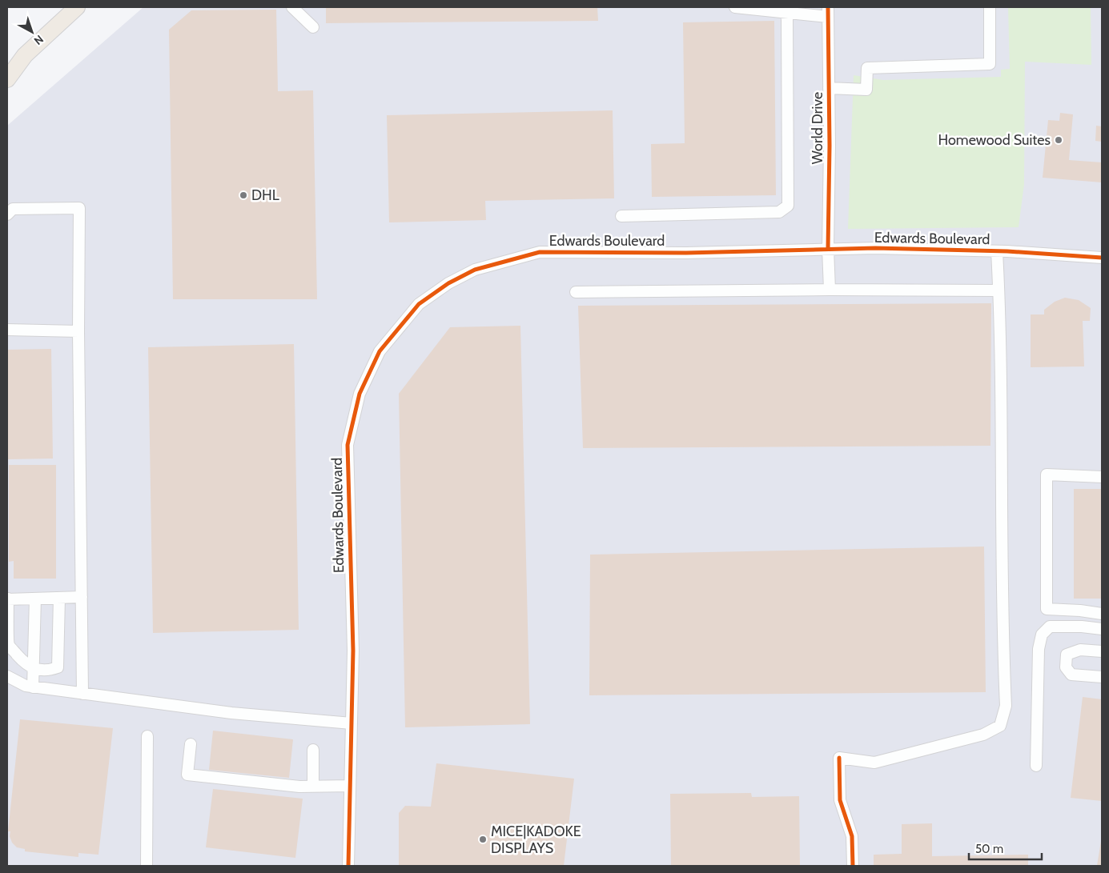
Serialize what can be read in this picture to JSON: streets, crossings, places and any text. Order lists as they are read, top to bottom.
{
  "streets": {
    "street": ["World Drive", "Edwards Boulevard"]
  },
  "crossings": [
    ["World Drive", "Edwards Boulevard"]
  ],
  "places": ["Homewood Suites", "DHL", "MICE|KADOKE DISPLAYS"],
  "scale_bar": "50 m",
  "north": "bottom right"
}
